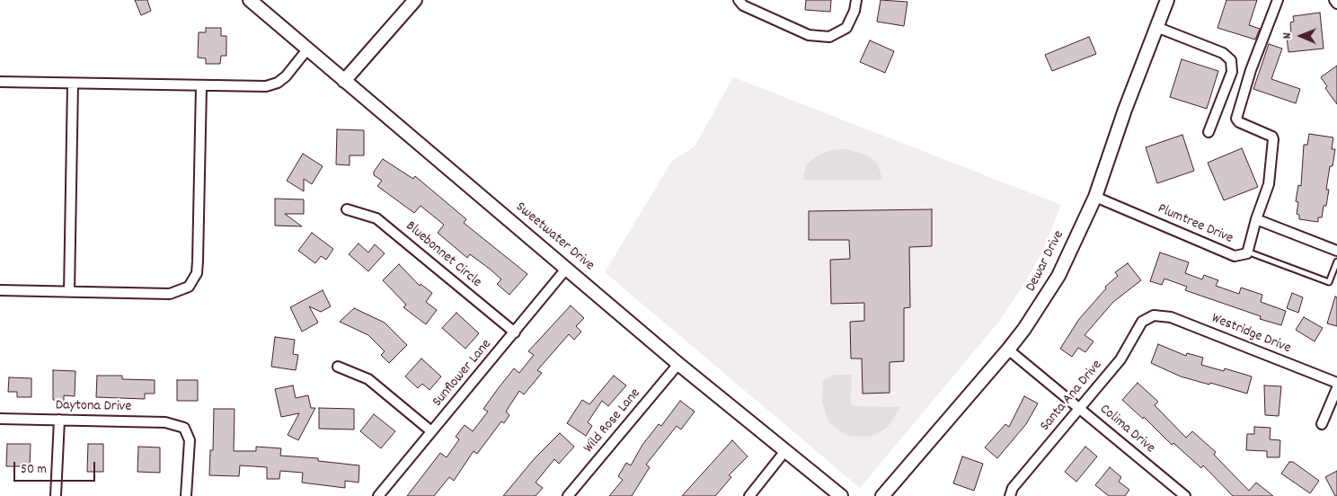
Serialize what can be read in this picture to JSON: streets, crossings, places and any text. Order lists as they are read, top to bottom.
{
  "streets": {
    "street": [
      "Plumtree Drive",
      "Sweetwater Drive",
      "Bluebonnet Circle",
      "Dewar Drive",
      "Westridge Drive",
      "Sunflower Lane",
      "Santa Ana Drive",
      "Daytona Drive",
      "Wild Rose Lane",
      "Colima Drive"
    ]
  },
  "crossings": [
    ["Plumtree Drive", "Dewar Drive"],
    ["Sweetwater Drive", "Sunflower Lane"],
    ["Sweetwater Drive", "Wild Rose Lane"],
    ["Bluebonnet Circle", "Sunflower Lane"],
    ["Dewar Drive", "Colima Drive"],
    ["Westridge Drive", "Santa Ana Drive"],
    ["Santa Ana Drive", "Colima Drive"]
  ],
  "scale_bar": "50 m",
  "north": "left"
}
